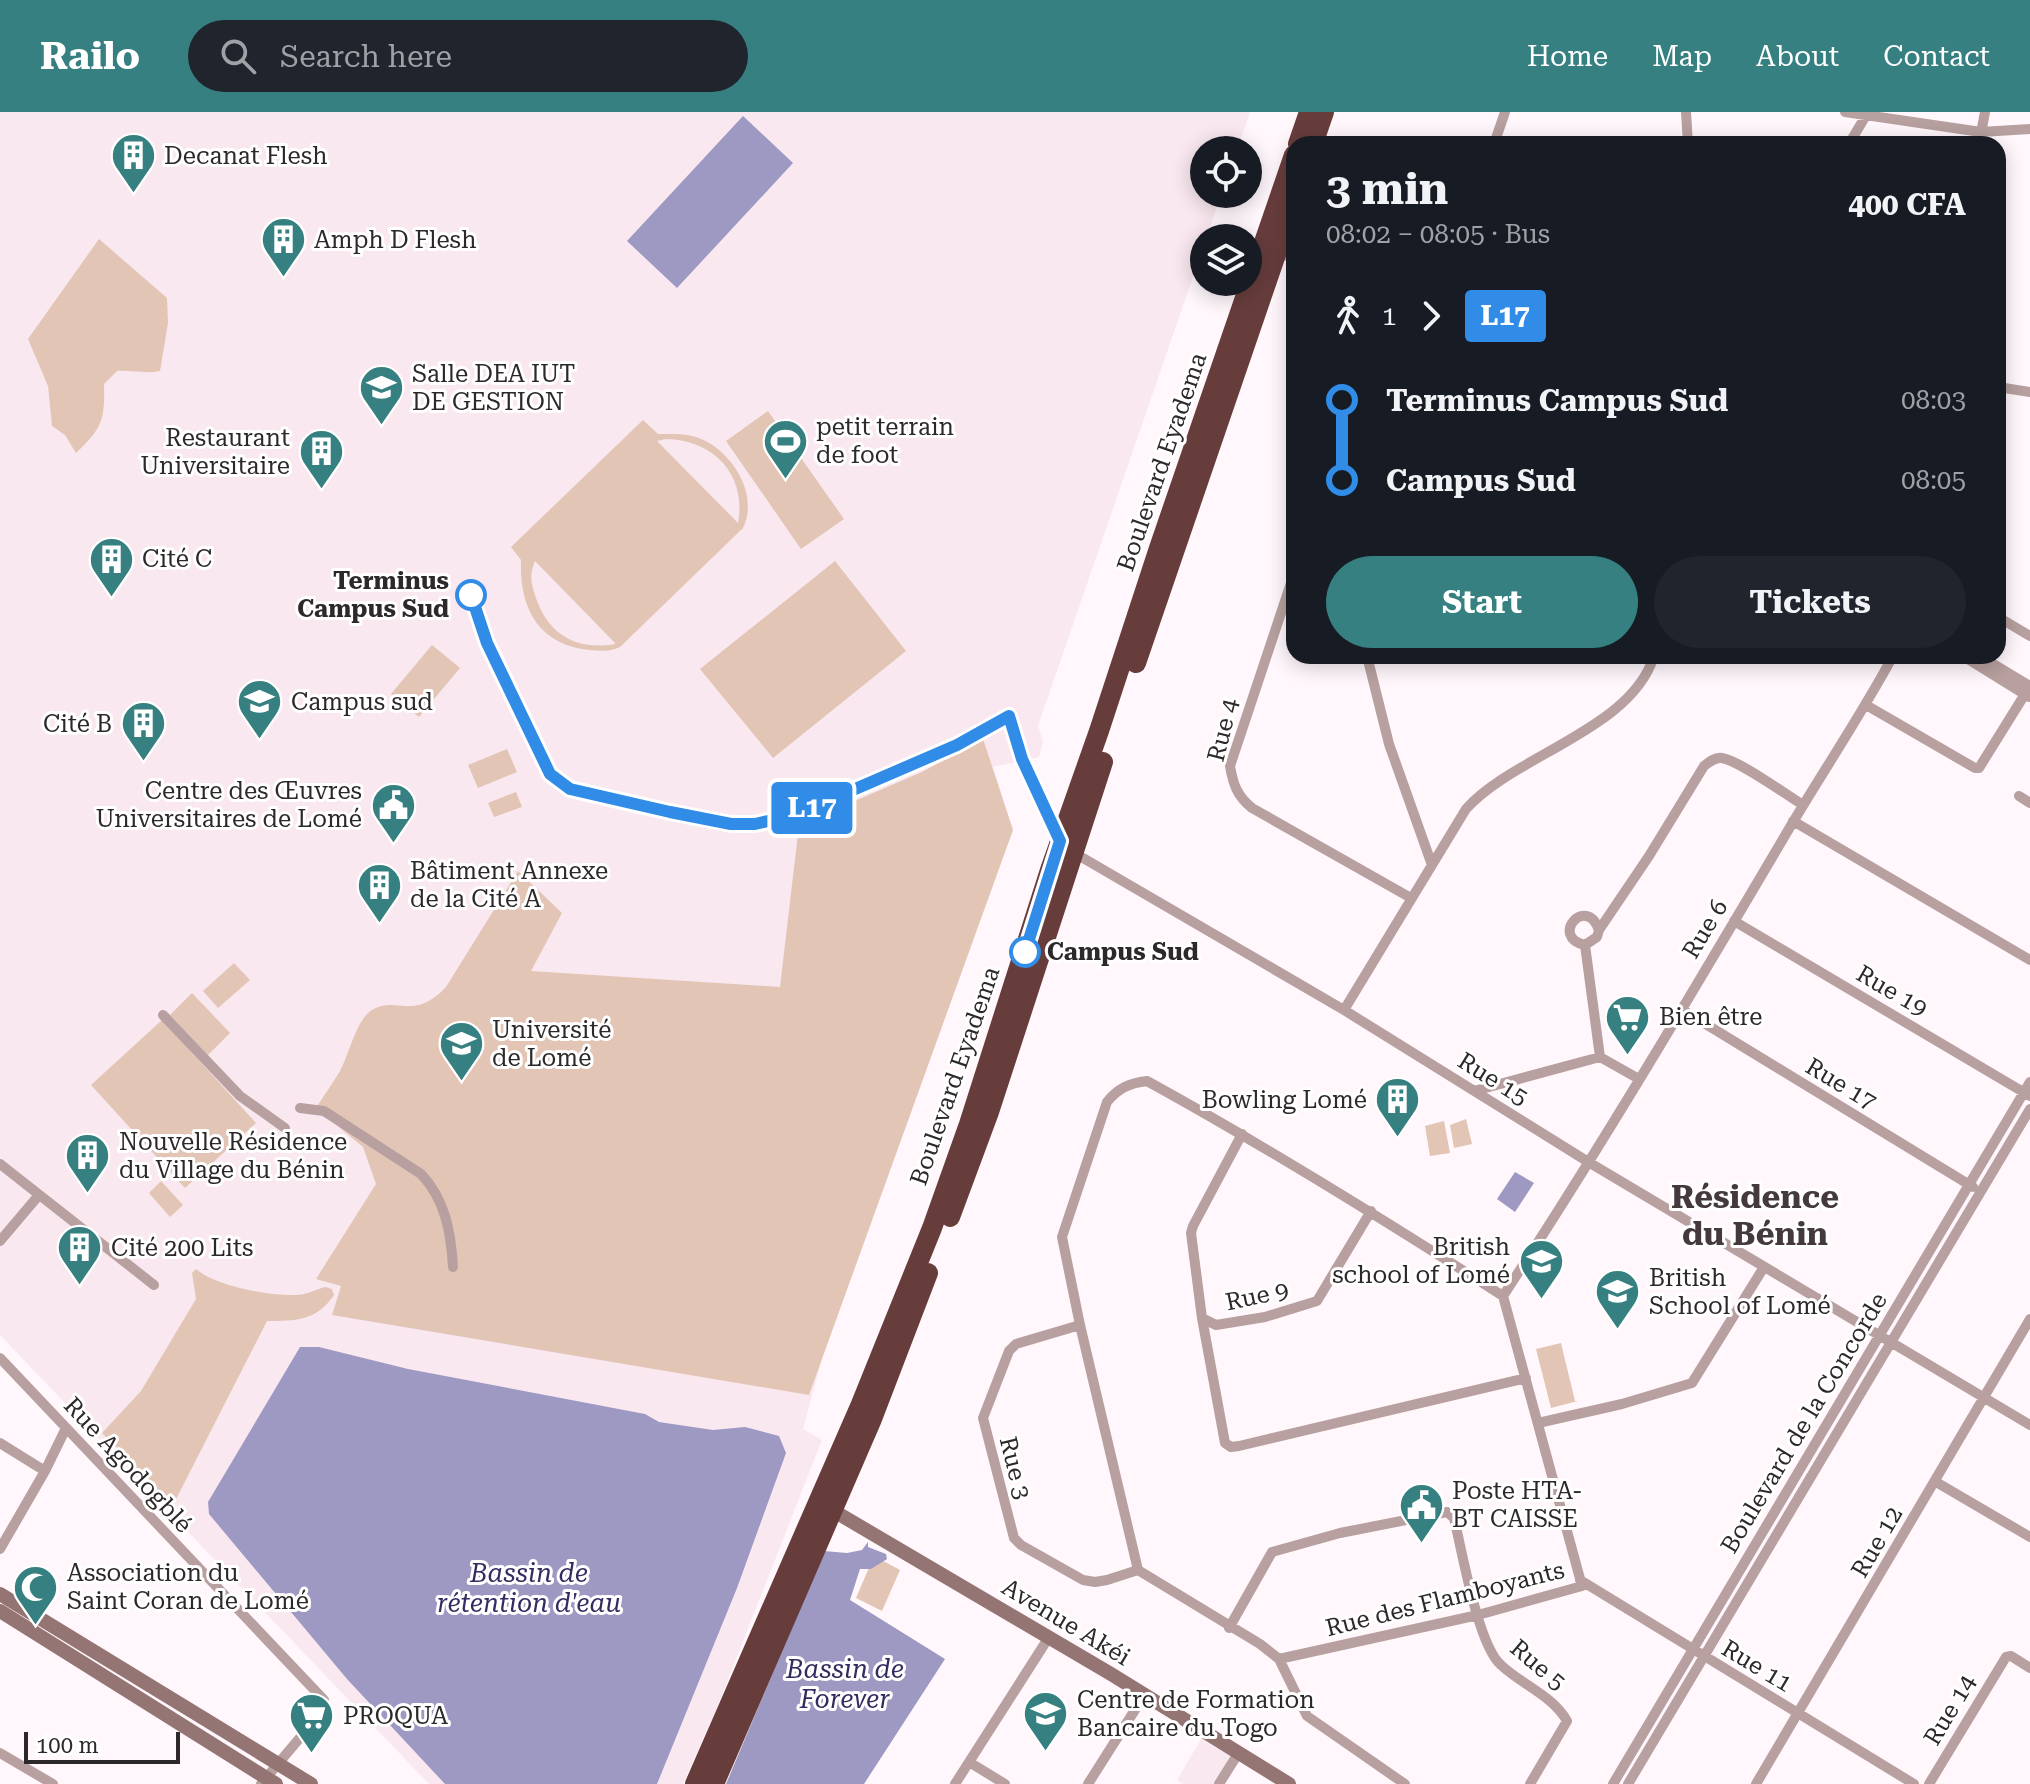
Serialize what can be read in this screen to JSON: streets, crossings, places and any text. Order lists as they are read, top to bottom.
{
  "streets": {
    "highway": ["Boulevard Eyadema"],
    "main road": ["Avenue Akéi"],
    "street": [
      "Rue 4",
      "Rue 6",
      "Rue 19",
      "Rue 15",
      "Rue 17",
      "Rue 9",
      "Boulevard de la Concorde",
      "Rue Agodogblé",
      "Rue 3",
      "Rue 12",
      "Rue des Flamboyants",
      "Rue 5",
      "Rue 11",
      "Rue 14"
    ]
  },
  "crossings": [
    ["Boulevard Eyadema", "Rue 15"],
    ["Boulevard Eyadema", "Avenue Akéi"],
    ["Rue 6", "Rue 19"],
    ["Rue 6", "Rue 15"],
    ["Rue 6", "Rue 17"],
    ["Rue 6", "Rue des Flamboyants"],
    ["Rue 19", "Boulevard de la Concorde"],
    ["Rue 15", "Boulevard de la Concorde"],
    ["Rue 15", "Rue 12"],
    ["Rue 17", "Boulevard de la Concorde"],
    ["Boulevard de la Concorde", "Rue 11"],
    ["Rue 12", "Rue 11"],
    ["Rue des Flamboyants", "Rue 5"],
    ["Rue des Flamboyants", "Rue 11"]
  ],
  "districts": ["Résidence du Bénin"],
  "water": ["Bassin de rétention d'eau", "Bassin de Forever"],
  "places": {
    "building": [
      "Decanat Flesh",
      "Amph D Flesh",
      "Restaurant Universitaire",
      "Cité C",
      "Cité B",
      "Bâtiment Annexe de la Cité A",
      "Bowling Lomé",
      "Nouvelle Résidence du Village du Bénin",
      "Cité 200 Lits"
    ],
    "school or university": [
      "Salle DEA IUT DE GESTION",
      "Campus sud",
      "Université de Lomé",
      "British school of Lomé",
      "British School of Lomé",
      "Centre de Formation Bancaire du Togo"
    ],
    "sports": ["petit terrain de foot"],
    "other": ["Terminus Campus Sud", "Campus Sud"],
    "public building": ["Centre des Œuvres Universitaires de Lomé", "Poste HTA- BT CAISSE"],
    "supermarket": ["Bien être", "PROQUA"],
    "mosque": ["Association du Saint Coran de Lomé"]
  },
  "lines": ["bus line L17"],
  "scale_bar": "100 m",
  "page": {
    "header": "Railo",
    "search": "Search here",
    "nav": [
      "Home",
      "Map",
      "About",
      "Contact"
    ],
    "on_map": "L17",
    "heading": ["3 min", "08:02 – 08:05 · Bus", "400 CFA"],
    "legs": ["1", "L17"],
    "list": [
      {
        "name": "Terminus Campus Sud",
        "value": "08:03"
      },
      {
        "name": "Campus Sud",
        "value": "08:05"
      }
    ],
    "buttons": ["Start", "Tickets"],
    "scale": "100 m"
  }
}
